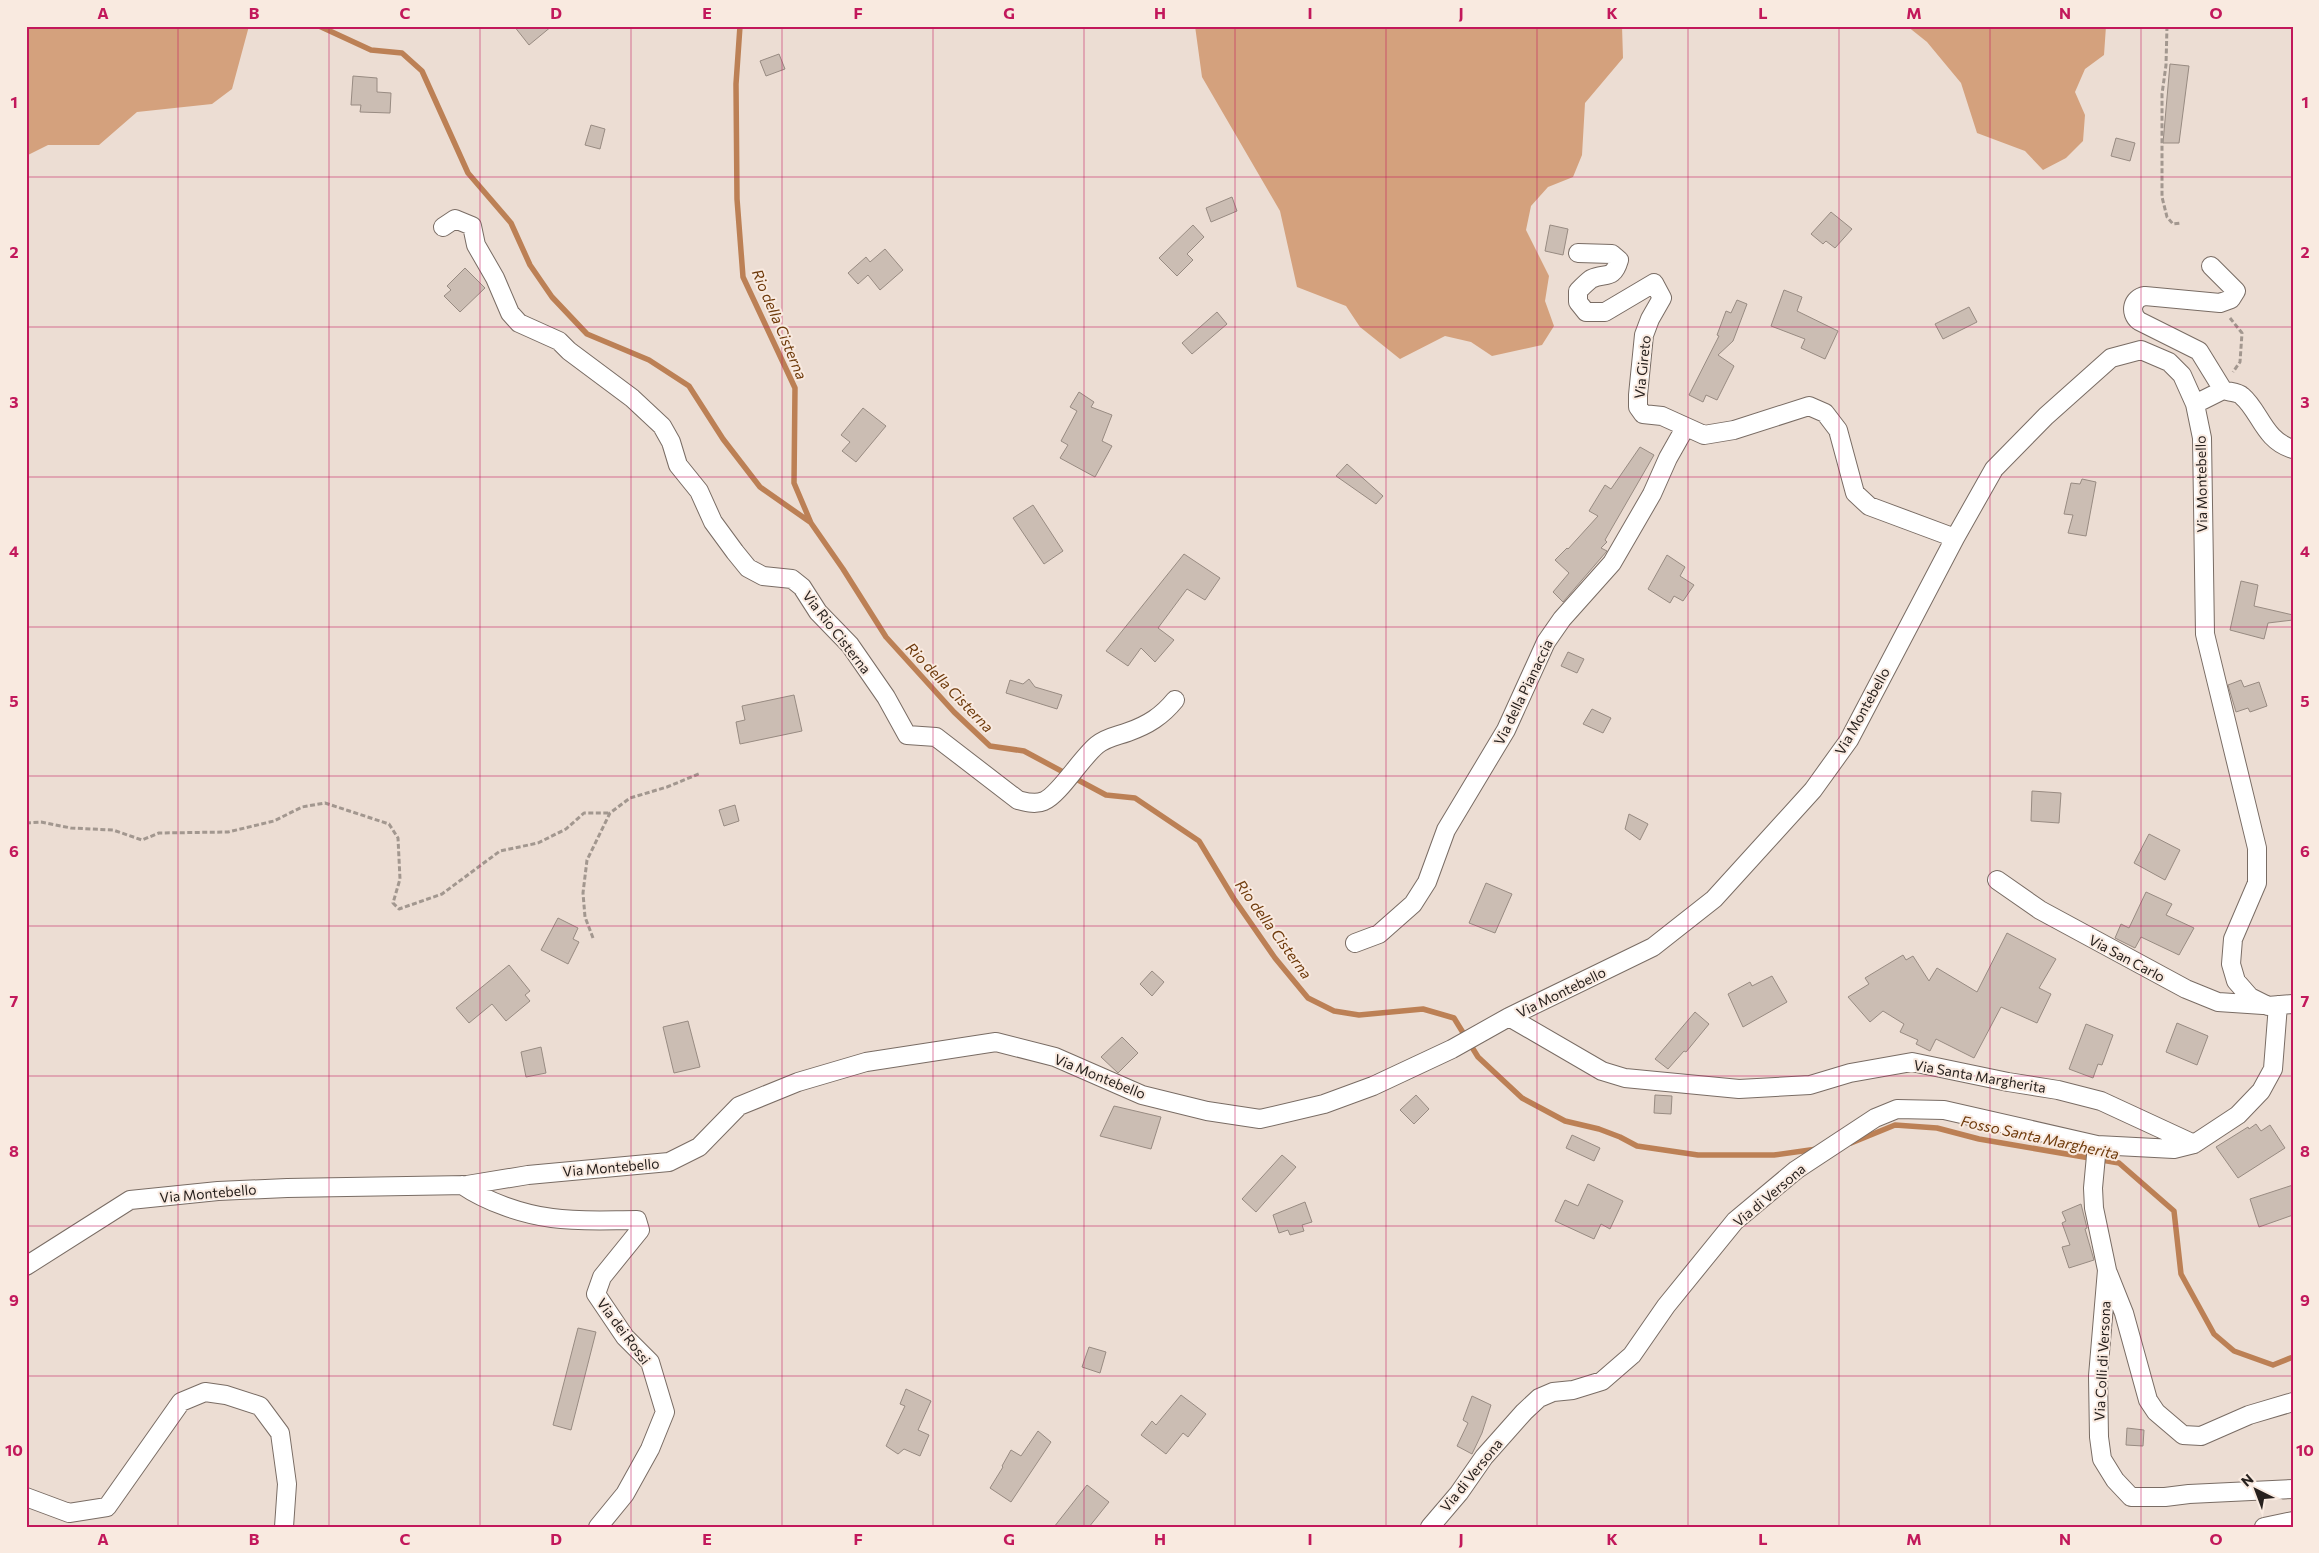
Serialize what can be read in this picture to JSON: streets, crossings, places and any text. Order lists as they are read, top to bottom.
{
  "streets": {
    "street": [
      "Via Gireto",
      "Via Montebello",
      "Via Rio Cisterna",
      "Via della Pianaccia",
      "Via San Carlo",
      "Via Santa Margherita",
      "Via di Versona",
      "Via dei Rossi",
      "Via Colli di Versona"
    ]
  },
  "crossings": [
    ["Via Gireto", "Via Montebello"],
    ["Via Gireto", "Via della Pianaccia"],
    ["Via Montebello", "Via San Carlo"],
    ["Via Montebello", "Via Santa Margherita"],
    ["Via Montebello", "Via dei Rossi"],
    ["Via Santa Margherita", "Via di Versona"],
    ["Via di Versona", "Via Colli di Versona"]
  ],
  "water": ["Rio della Cisterna", "Fosso Santa Margherita"],
  "north": "top left",
  "grid": {
    "columns": [
      "A",
      "B",
      "C",
      "D",
      "E",
      "F",
      "G",
      "H",
      "I",
      "J",
      "K",
      "L",
      "M",
      "N",
      "O"
    ],
    "rows": [
      "1",
      "2",
      "3",
      "4",
      "5",
      "6",
      "7",
      "8",
      "9",
      "10"
    ]
  }
}
